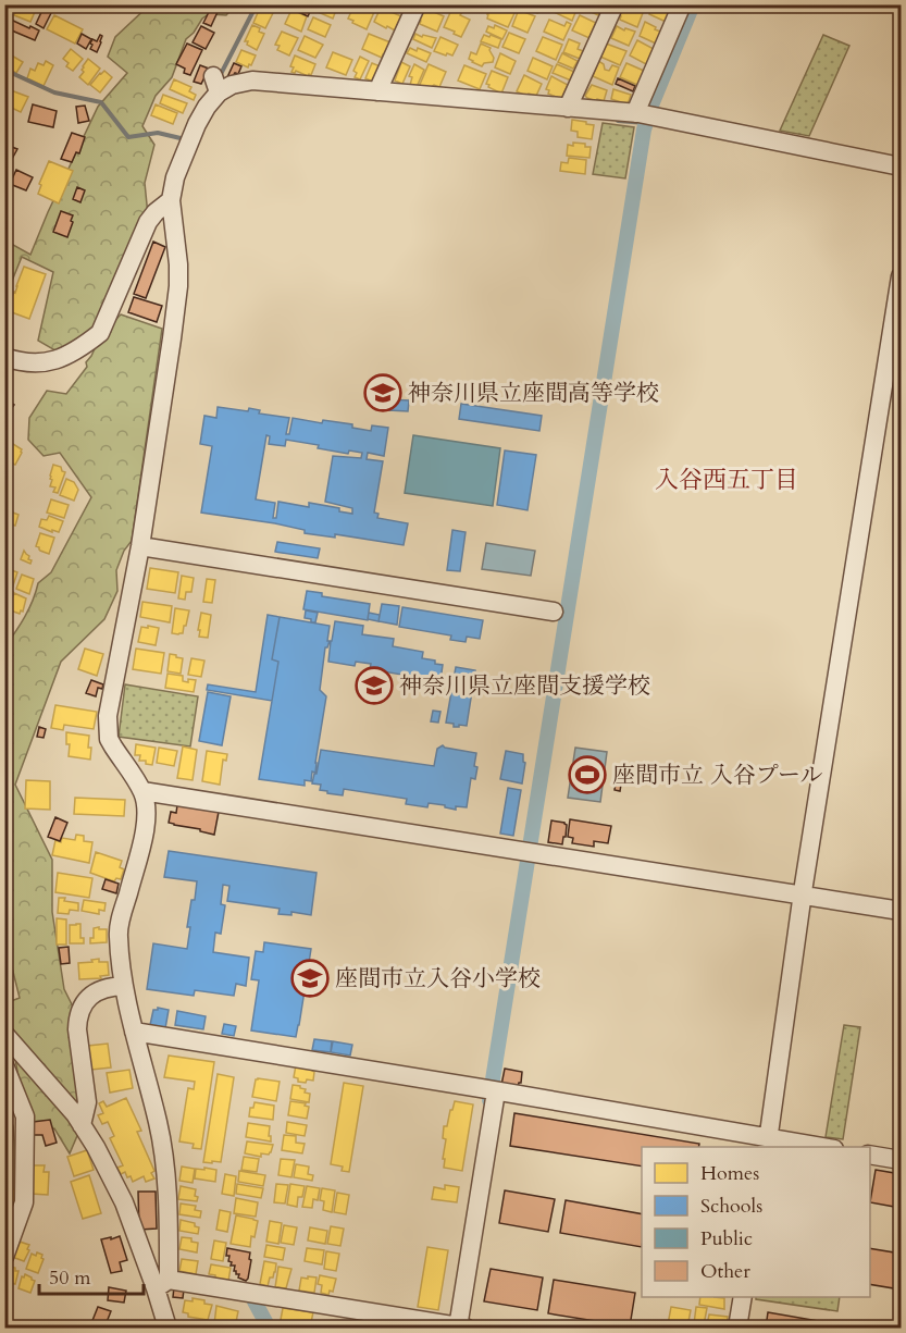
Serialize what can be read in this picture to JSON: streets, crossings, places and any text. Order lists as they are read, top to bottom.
{
  "districts": ["入谷西五丁目"],
  "places": {
    "school or university": ["神奈川県立座間高等学校", "神奈川県立座間支援学校", "座間市立入谷小学校"],
    "sports": ["座間市立 入谷プール"]
  },
  "legend": [
    "Homes",
    "Schools",
    "Public",
    "Other"
  ],
  "scale_bar": "50 m"
}
